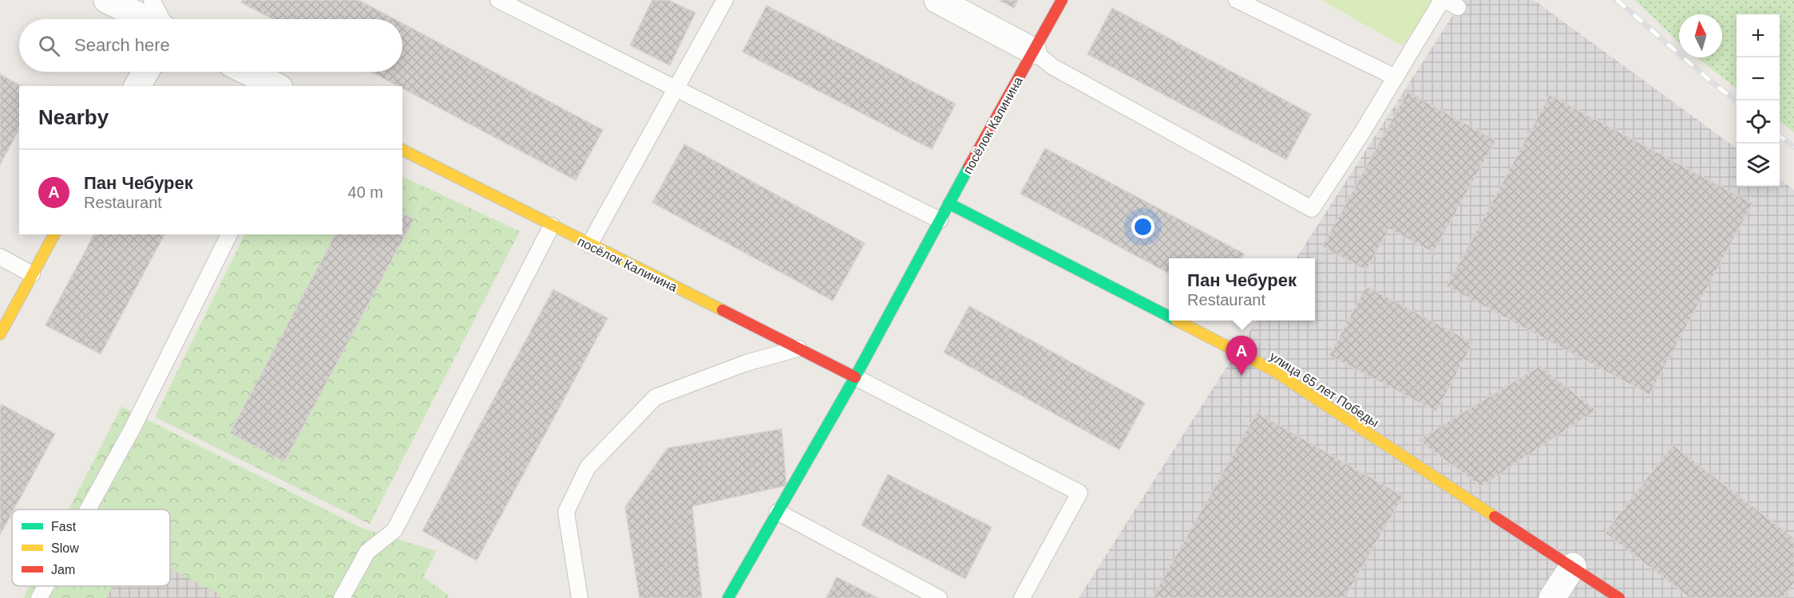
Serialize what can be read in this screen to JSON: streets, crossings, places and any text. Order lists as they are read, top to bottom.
{
  "streets": {
    "street": ["посёлок Калинина", "улица 65 лет Победы"]
  },
  "crossings": [
    ["посёлок Калинина", "улица 65 лет Победы"]
  ],
  "legend": ["Fast", "Slow", "Jam"],
  "north": "top",
  "page": {
    "map_buttons": ["+", "−"],
    "search": "Search here",
    "heading": "Nearby",
    "list": [
      {
        "mark": "A",
        "name": "Пан Чебурек",
        "note": "Restaurant",
        "value": "40 m"
      }
    ],
    "popup": ["Пан Чебурек", "Restaurant"],
    "pins": "A"
  }
}
